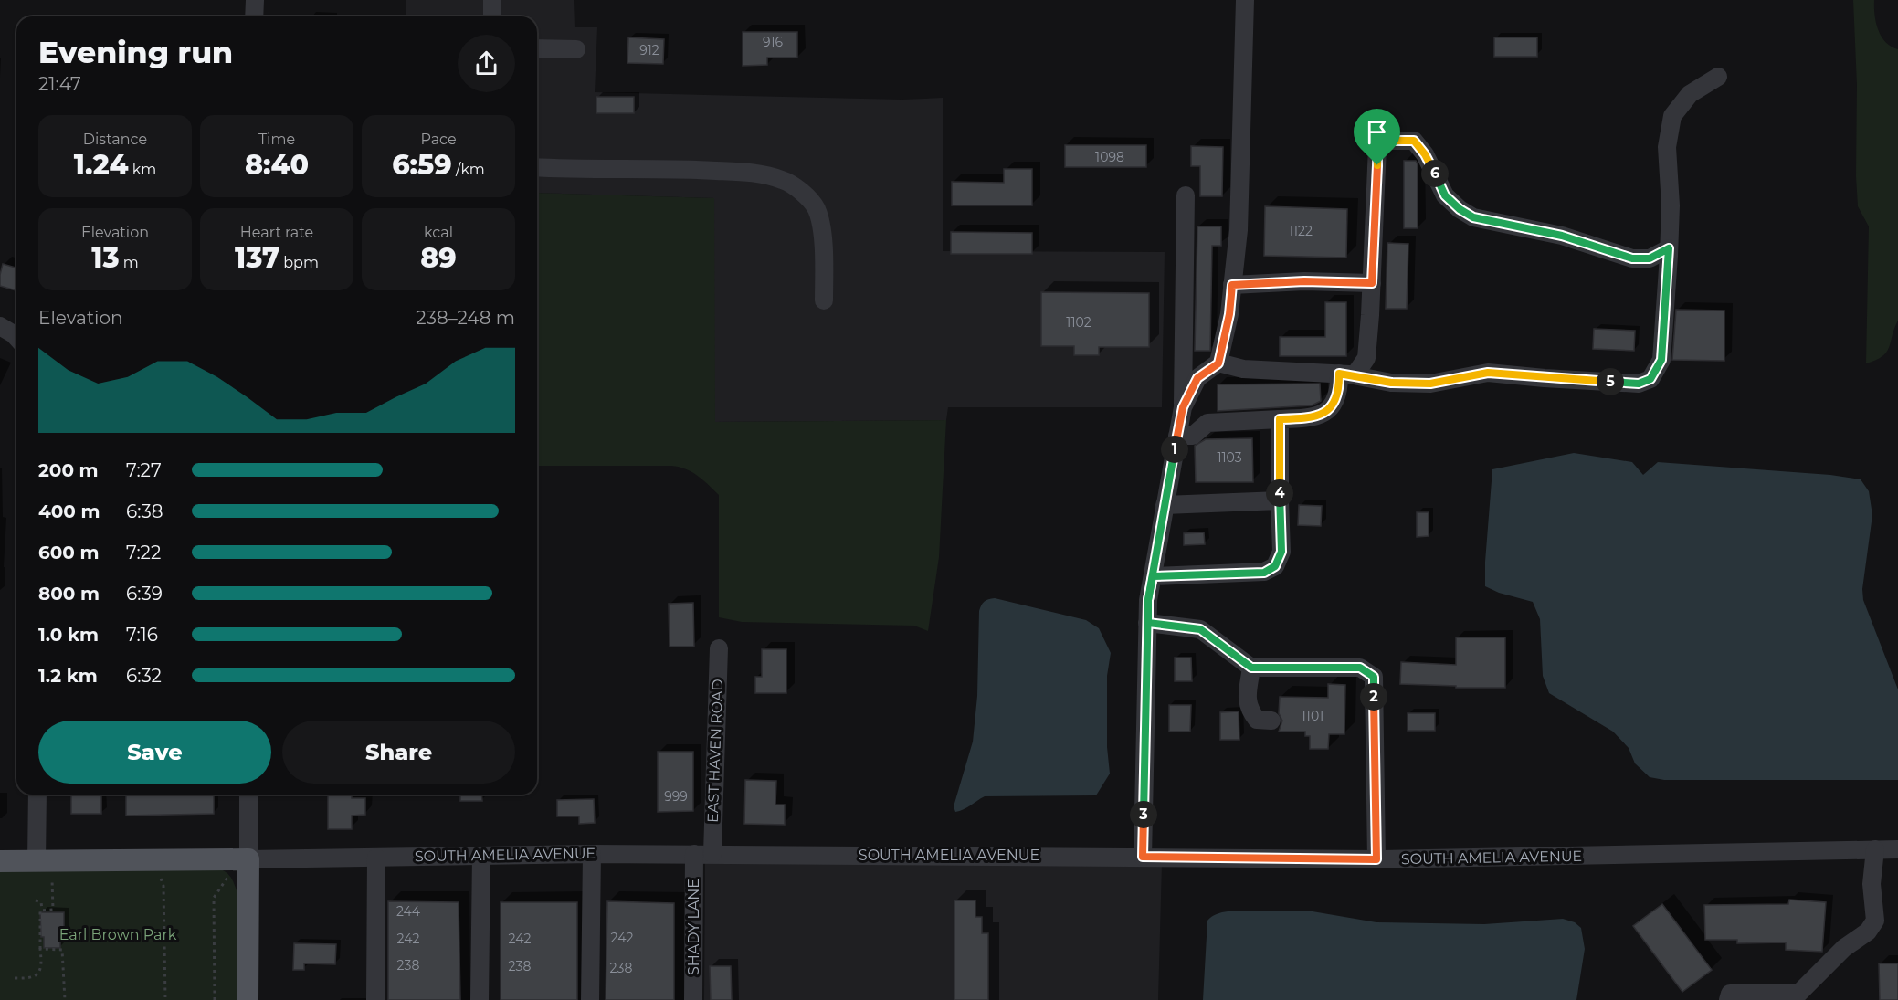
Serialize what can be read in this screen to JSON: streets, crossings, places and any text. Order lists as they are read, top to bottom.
{
  "streets": {
    "main road": ["SOUTH AMELIA AVENUE"],
    "street": ["EAST HAVEN ROAD", "SHADY LANE"]
  },
  "crossings": [
    ["EAST HAVEN ROAD", "SOUTH AMELIA AVENUE"],
    ["SOUTH AMELIA AVENUE", "SHADY LANE"]
  ],
  "parks": ["Earl Brown Park"],
  "house_numbers": [
    "916",
    "912",
    "1098",
    "1122",
    "1102",
    "1103",
    "1101",
    "999",
    "244",
    "242",
    "242",
    "242",
    "238",
    "238",
    "238"
  ],
  "page": {
    "heading": ["Evening run", "21:47"],
    "stats": [
      ["Distance", "1.24 km"],
      ["Time", "8:40"],
      ["Pace", "6:59 /km"],
      ["Elevation", "13 m"],
      ["Heart rate", "137 bpm"],
      ["kcal", "89"]
    ],
    "pins": [
      "6",
      "5",
      "1",
      "4",
      "2",
      "3"
    ],
    "chart": ["Elevation", "238–248 m"],
    "list": [
      {
        "name": "200 m",
        "note": "7:27"
      },
      {
        "name": "400 m",
        "note": "6:38"
      },
      {
        "name": "600 m",
        "note": "7:22"
      },
      {
        "name": "800 m",
        "note": "6:39"
      },
      {
        "name": "1.0 km",
        "note": "7:16"
      },
      {
        "name": "1.2 km",
        "note": "6:32"
      }
    ],
    "buttons": ["Save", "Share"]
  }
}
